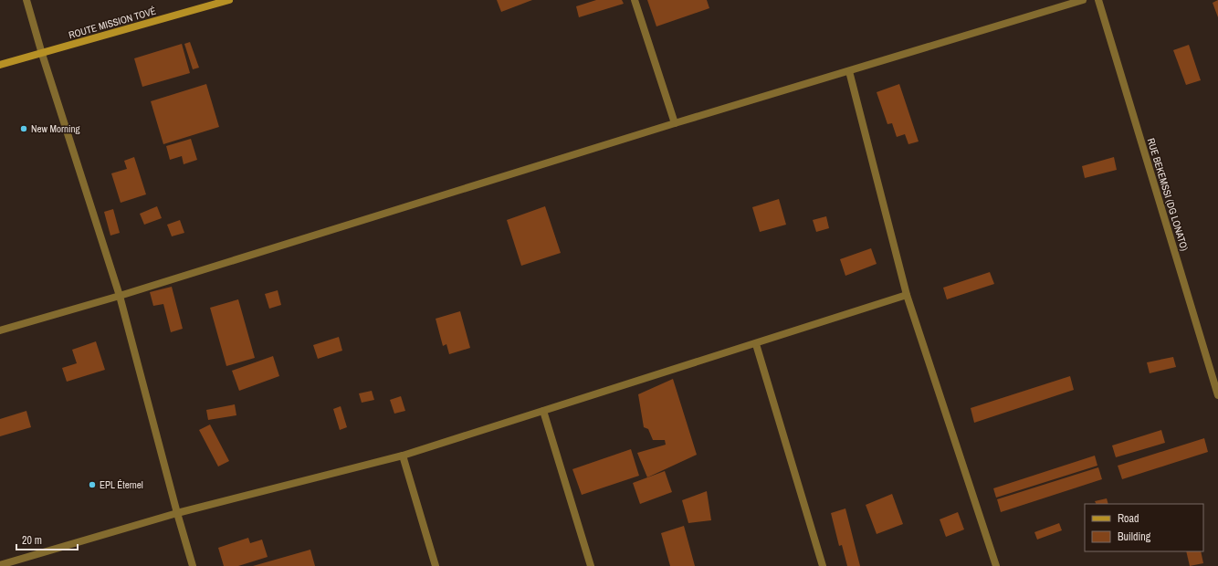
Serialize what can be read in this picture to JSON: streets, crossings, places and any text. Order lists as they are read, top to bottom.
{
  "streets": {
    "street": ["ROUTE MISSION TOVÉ", "RUE BEKEMSSI (DG LONATO)"]
  },
  "places": ["New Morning", "EPL Éternel"],
  "legend": ["Road", "Building"],
  "scale_bar": "20 m"
}
